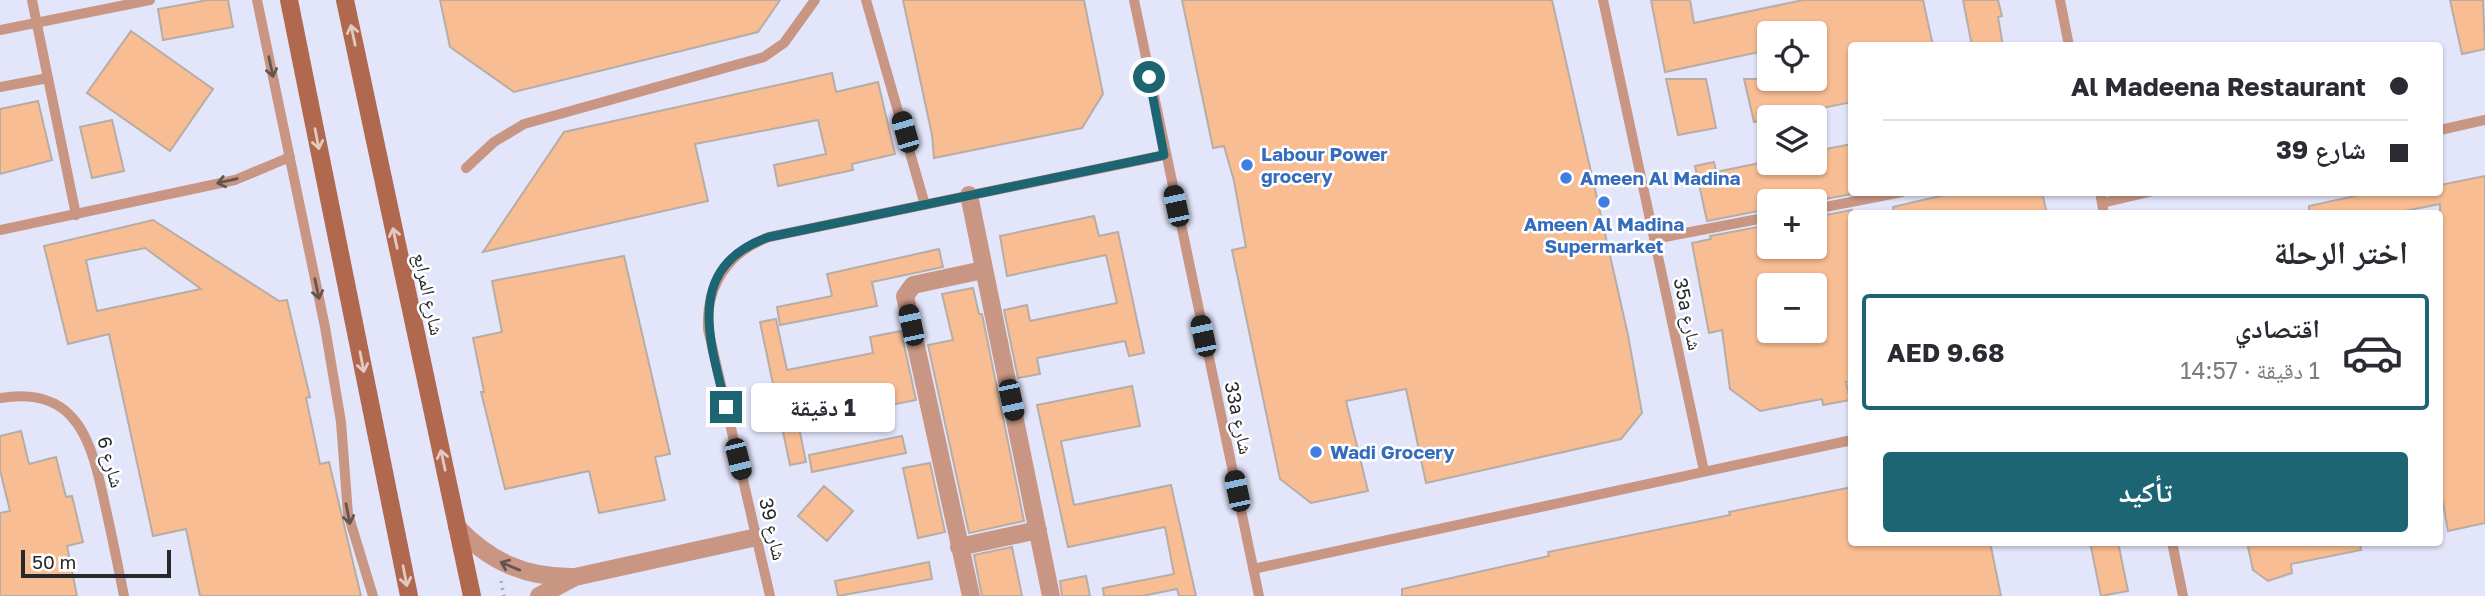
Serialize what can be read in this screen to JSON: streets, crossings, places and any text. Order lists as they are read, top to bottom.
{
  "streets": {
    "main road": ["شارع المرابع"],
    "lane": [
      "35a شارع",
      "33a شارع",
      "شارع 6",
      "شارع 39"
    ]
  },
  "places": [
    "Labour Power grocery",
    "Ameen Al Madina",
    "Ameen Al Madina Supermarket",
    "Wadi Grocery"
  ],
  "scale_bar": "50 m",
  "page": {
    "map_buttons": ["+", "−"],
    "banner": ["Al Madeena Restaurant", "شارع 39"],
    "heading": "اختر الرحلة",
    "list": [
      {
        "name": "اقتصادي",
        "note": "1 دقيقة · 14:57",
        "value": "AED 9.68"
      }
    ],
    "bubble": "1 دقيقة",
    "buttons": "تأكيد",
    "scale": "50 m"
  }
}
